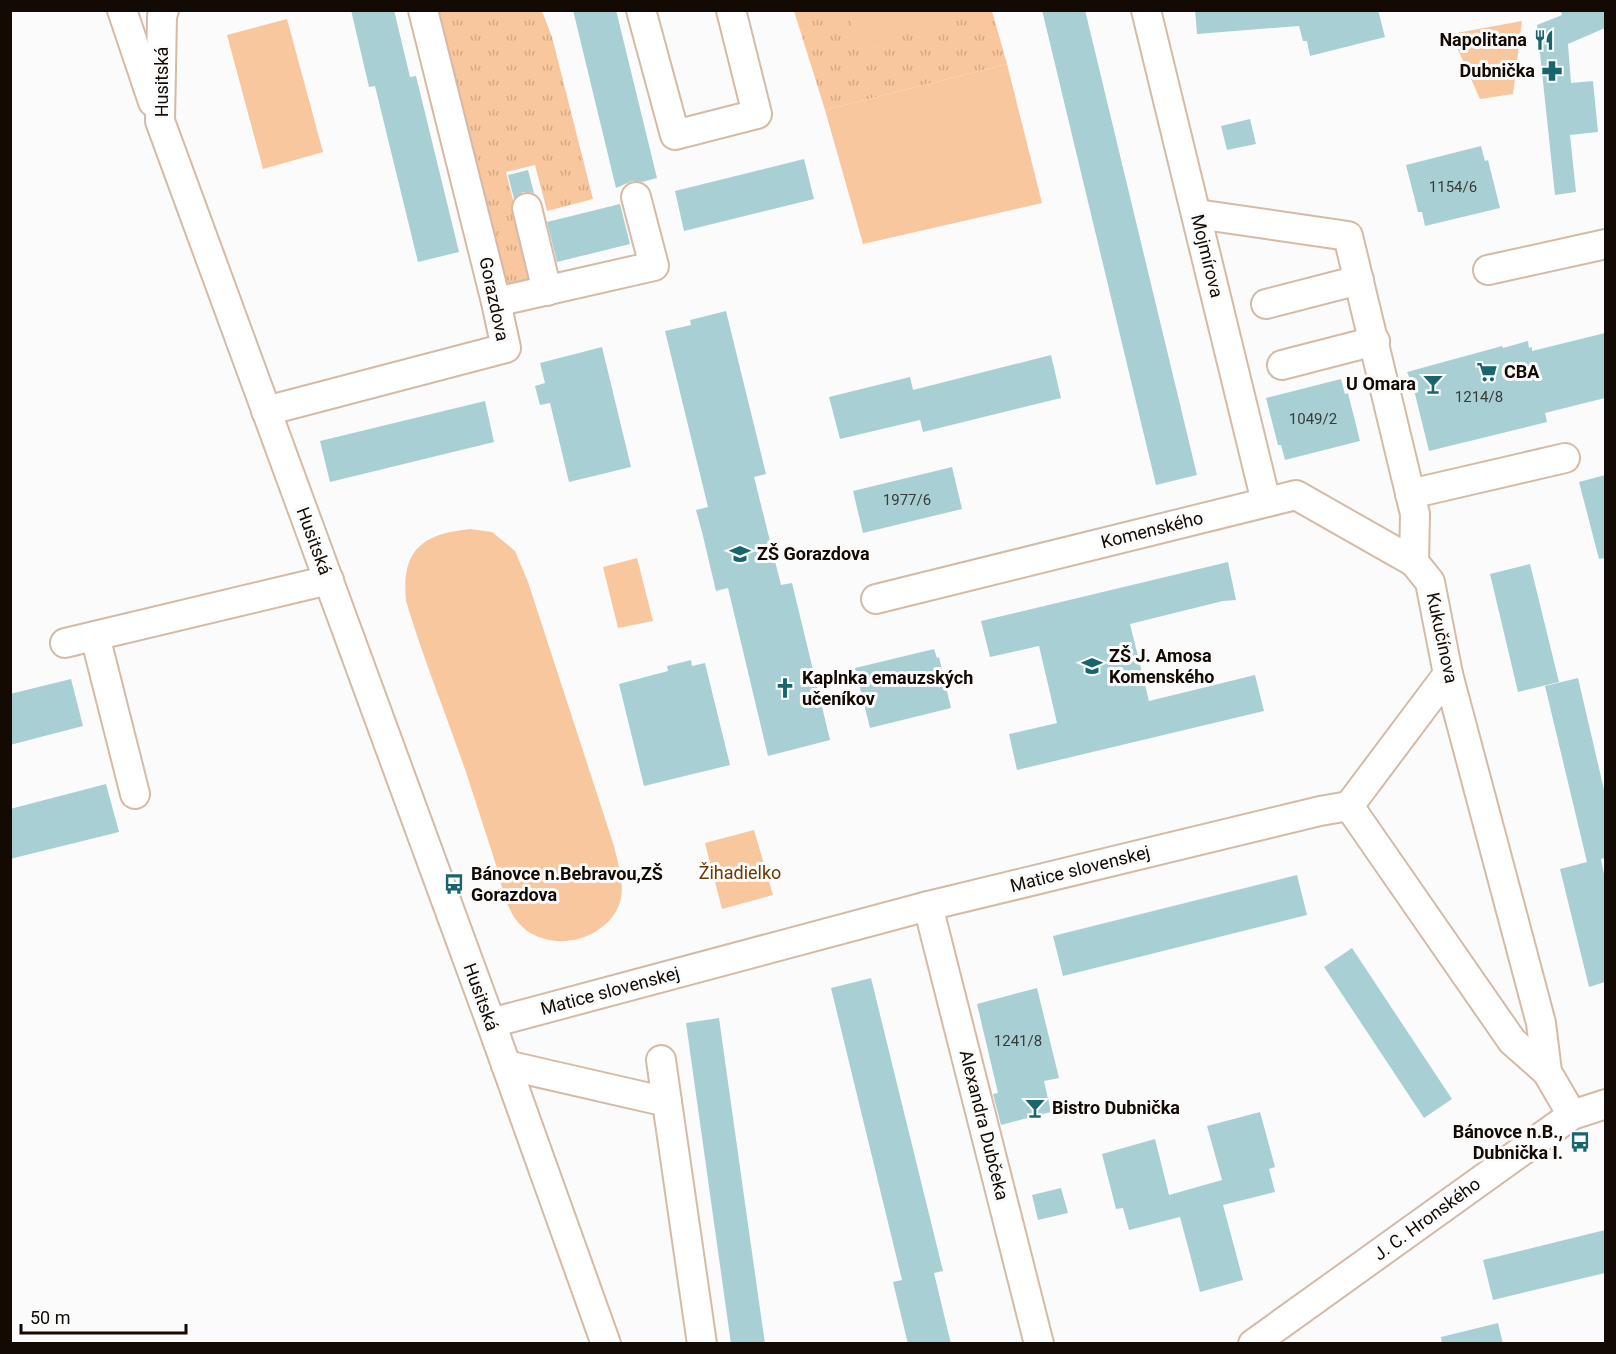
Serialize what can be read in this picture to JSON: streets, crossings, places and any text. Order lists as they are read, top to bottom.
{
  "streets": {
    "street": [
      "Husitská",
      "Mojmírova",
      "Gorazdova",
      "Komenského",
      "Kukučínova",
      "Matice slovenskej",
      "Alexandra Dubčeka",
      "J. C. Hronského"
    ]
  },
  "crossings": [
    ["Husitská", "Gorazdova"],
    ["Husitská", "Matice slovenskej"],
    ["Mojmírova", "Komenského"],
    ["Komenského", "Kukučínova"],
    ["Kukučínova", "J. C. Hronského"],
    ["Matice slovenskej", "Alexandra Dubčeka"]
  ],
  "parks": ["Žihadielko"],
  "places": {
    "restaurant": ["Napolitana"],
    "pharmacy": ["Dubnička"],
    "supermarket": ["CBA"],
    "bar": ["U Omara", "Bistro Dubnička"],
    "school or university": ["ZŠ Gorazdova", "ZŠ J. Amosa Komenského"],
    "church": ["Kaplnka emauzských učeníkov"],
    "bus stop": ["Bánovce n.Bebravou,ZŠ Gorazdova", "Bánovce n.B., Dubnička I."]
  },
  "house_numbers": [
    "1154/6",
    "1214/8",
    "1049/2",
    "1977/6",
    "1241/8"
  ],
  "scale_bar": "50 m"
}
